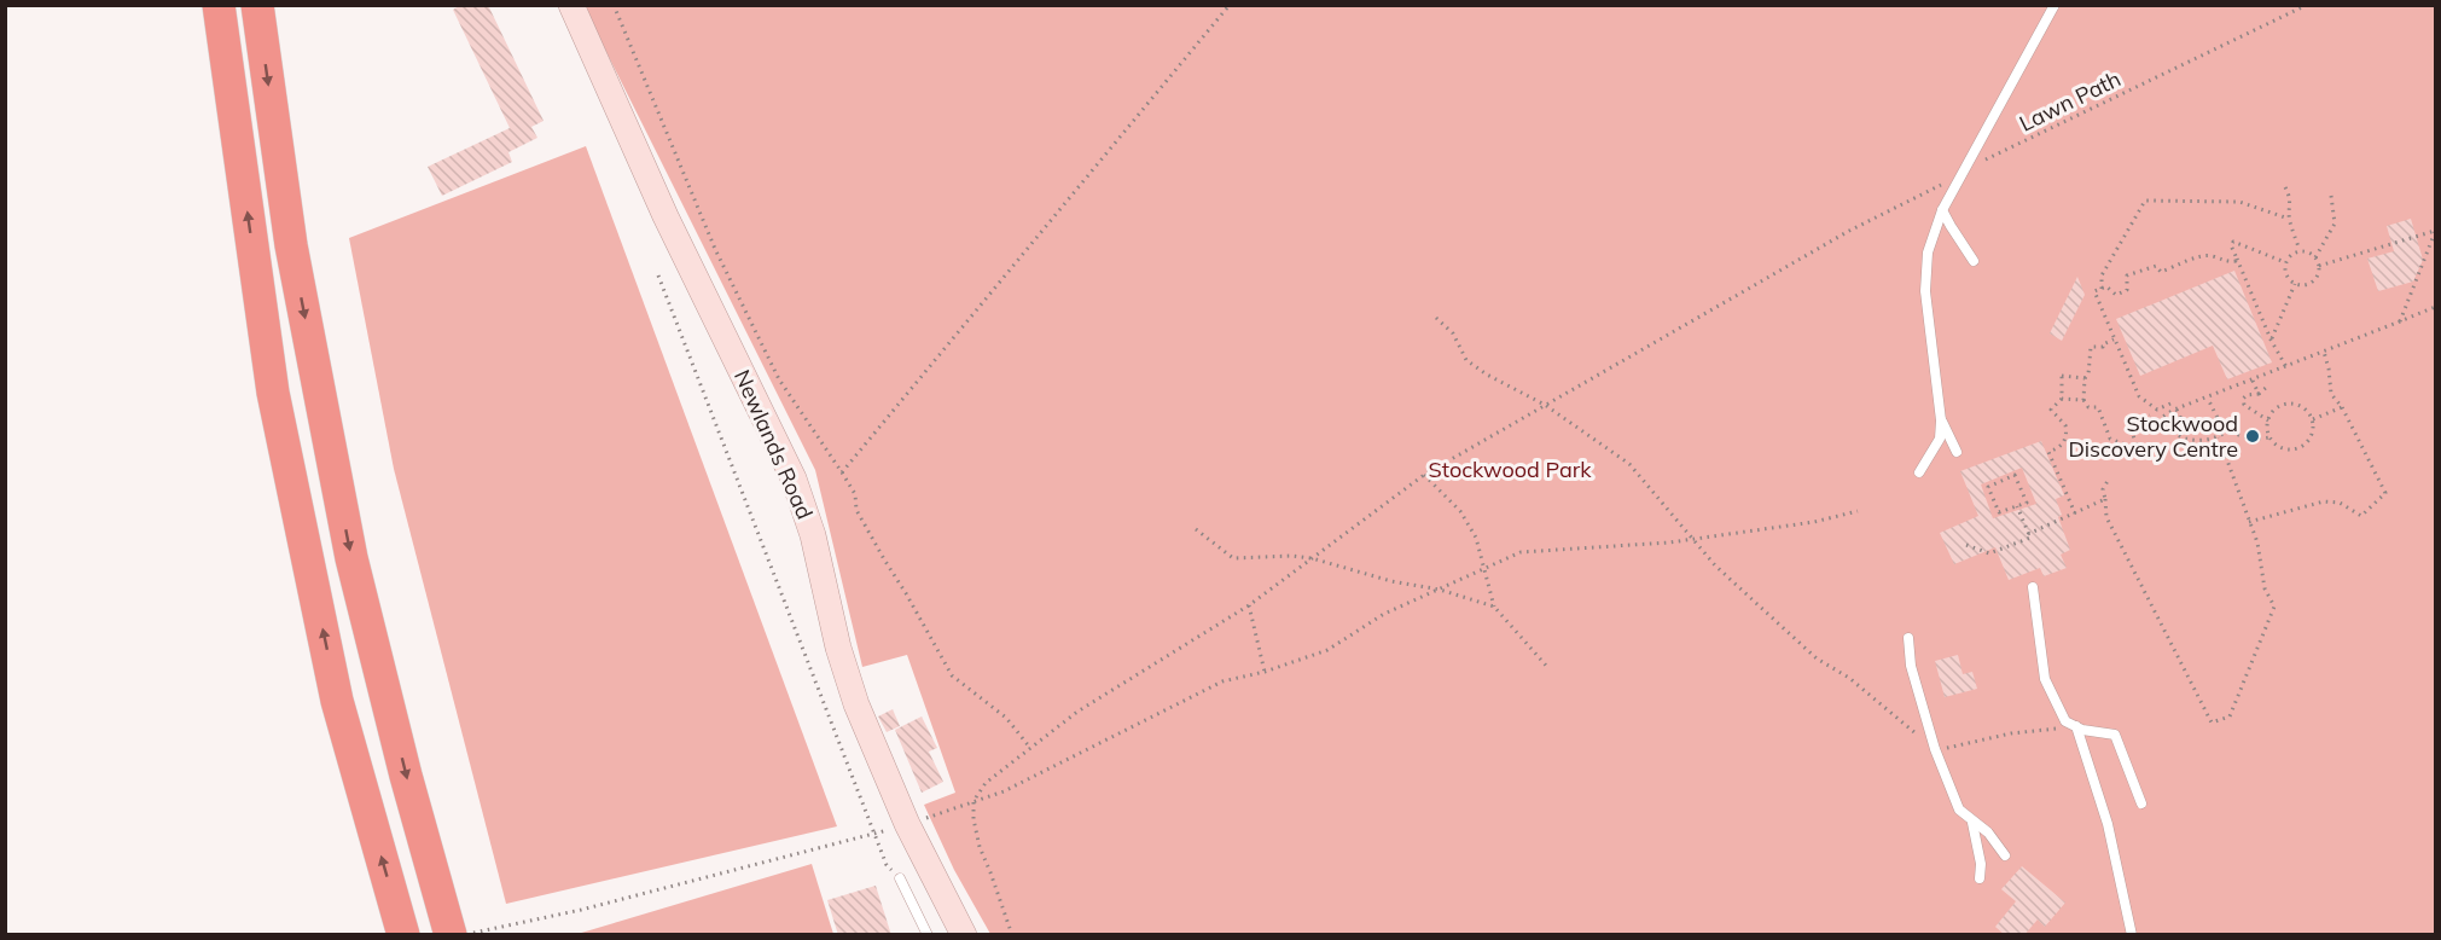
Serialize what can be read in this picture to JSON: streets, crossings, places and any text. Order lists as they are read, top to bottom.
{
  "streets": {
    "main road": ["Newlands Road"],
    "path": ["Lawn Path"]
  },
  "parks": ["Stockwood Park"],
  "places": ["Stockwood Discovery Centre"]
}
